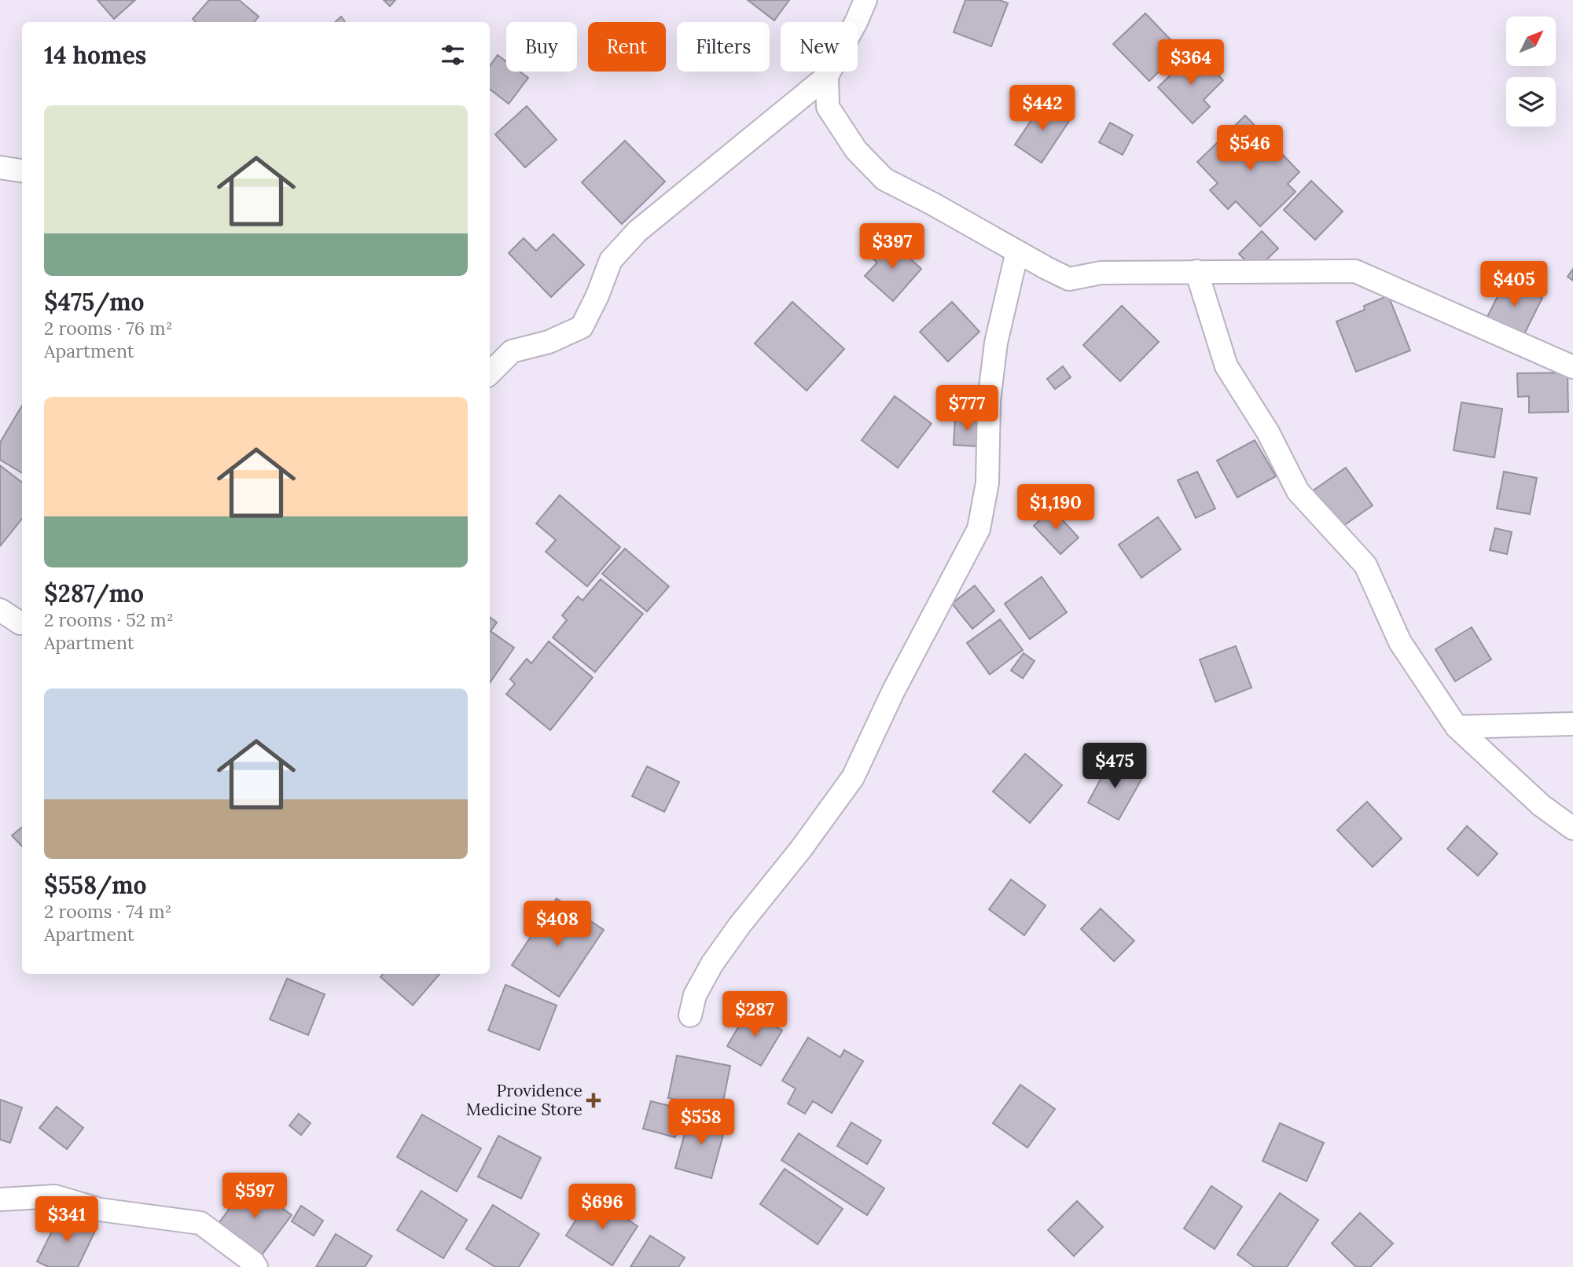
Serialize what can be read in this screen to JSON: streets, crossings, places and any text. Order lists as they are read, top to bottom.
{
  "places": {
    "health": ["Providence Medicine Store"]
  },
  "north": "top right",
  "page": {
    "chip": [
      "Buy",
      "Rent",
      "Filters",
      "New"
    ],
    "heading": "14 homes",
    "price": [
      "$364",
      "$442",
      "$546",
      "$397",
      "$405",
      "$777",
      "$1,190",
      "$475",
      "$408",
      "$287",
      "$558",
      "$597",
      "$696",
      "$341"
    ],
    "list": [
      {
        "name": "$475/mo",
        "note": "2 rooms · 76 m² · Apartment"
      },
      {
        "name": "$287/mo",
        "note": "2 rooms · 52 m² · Apartment"
      },
      {
        "name": "$558/mo",
        "note": "2 rooms · 74 m² · Apartment"
      }
    ]
  }
}
